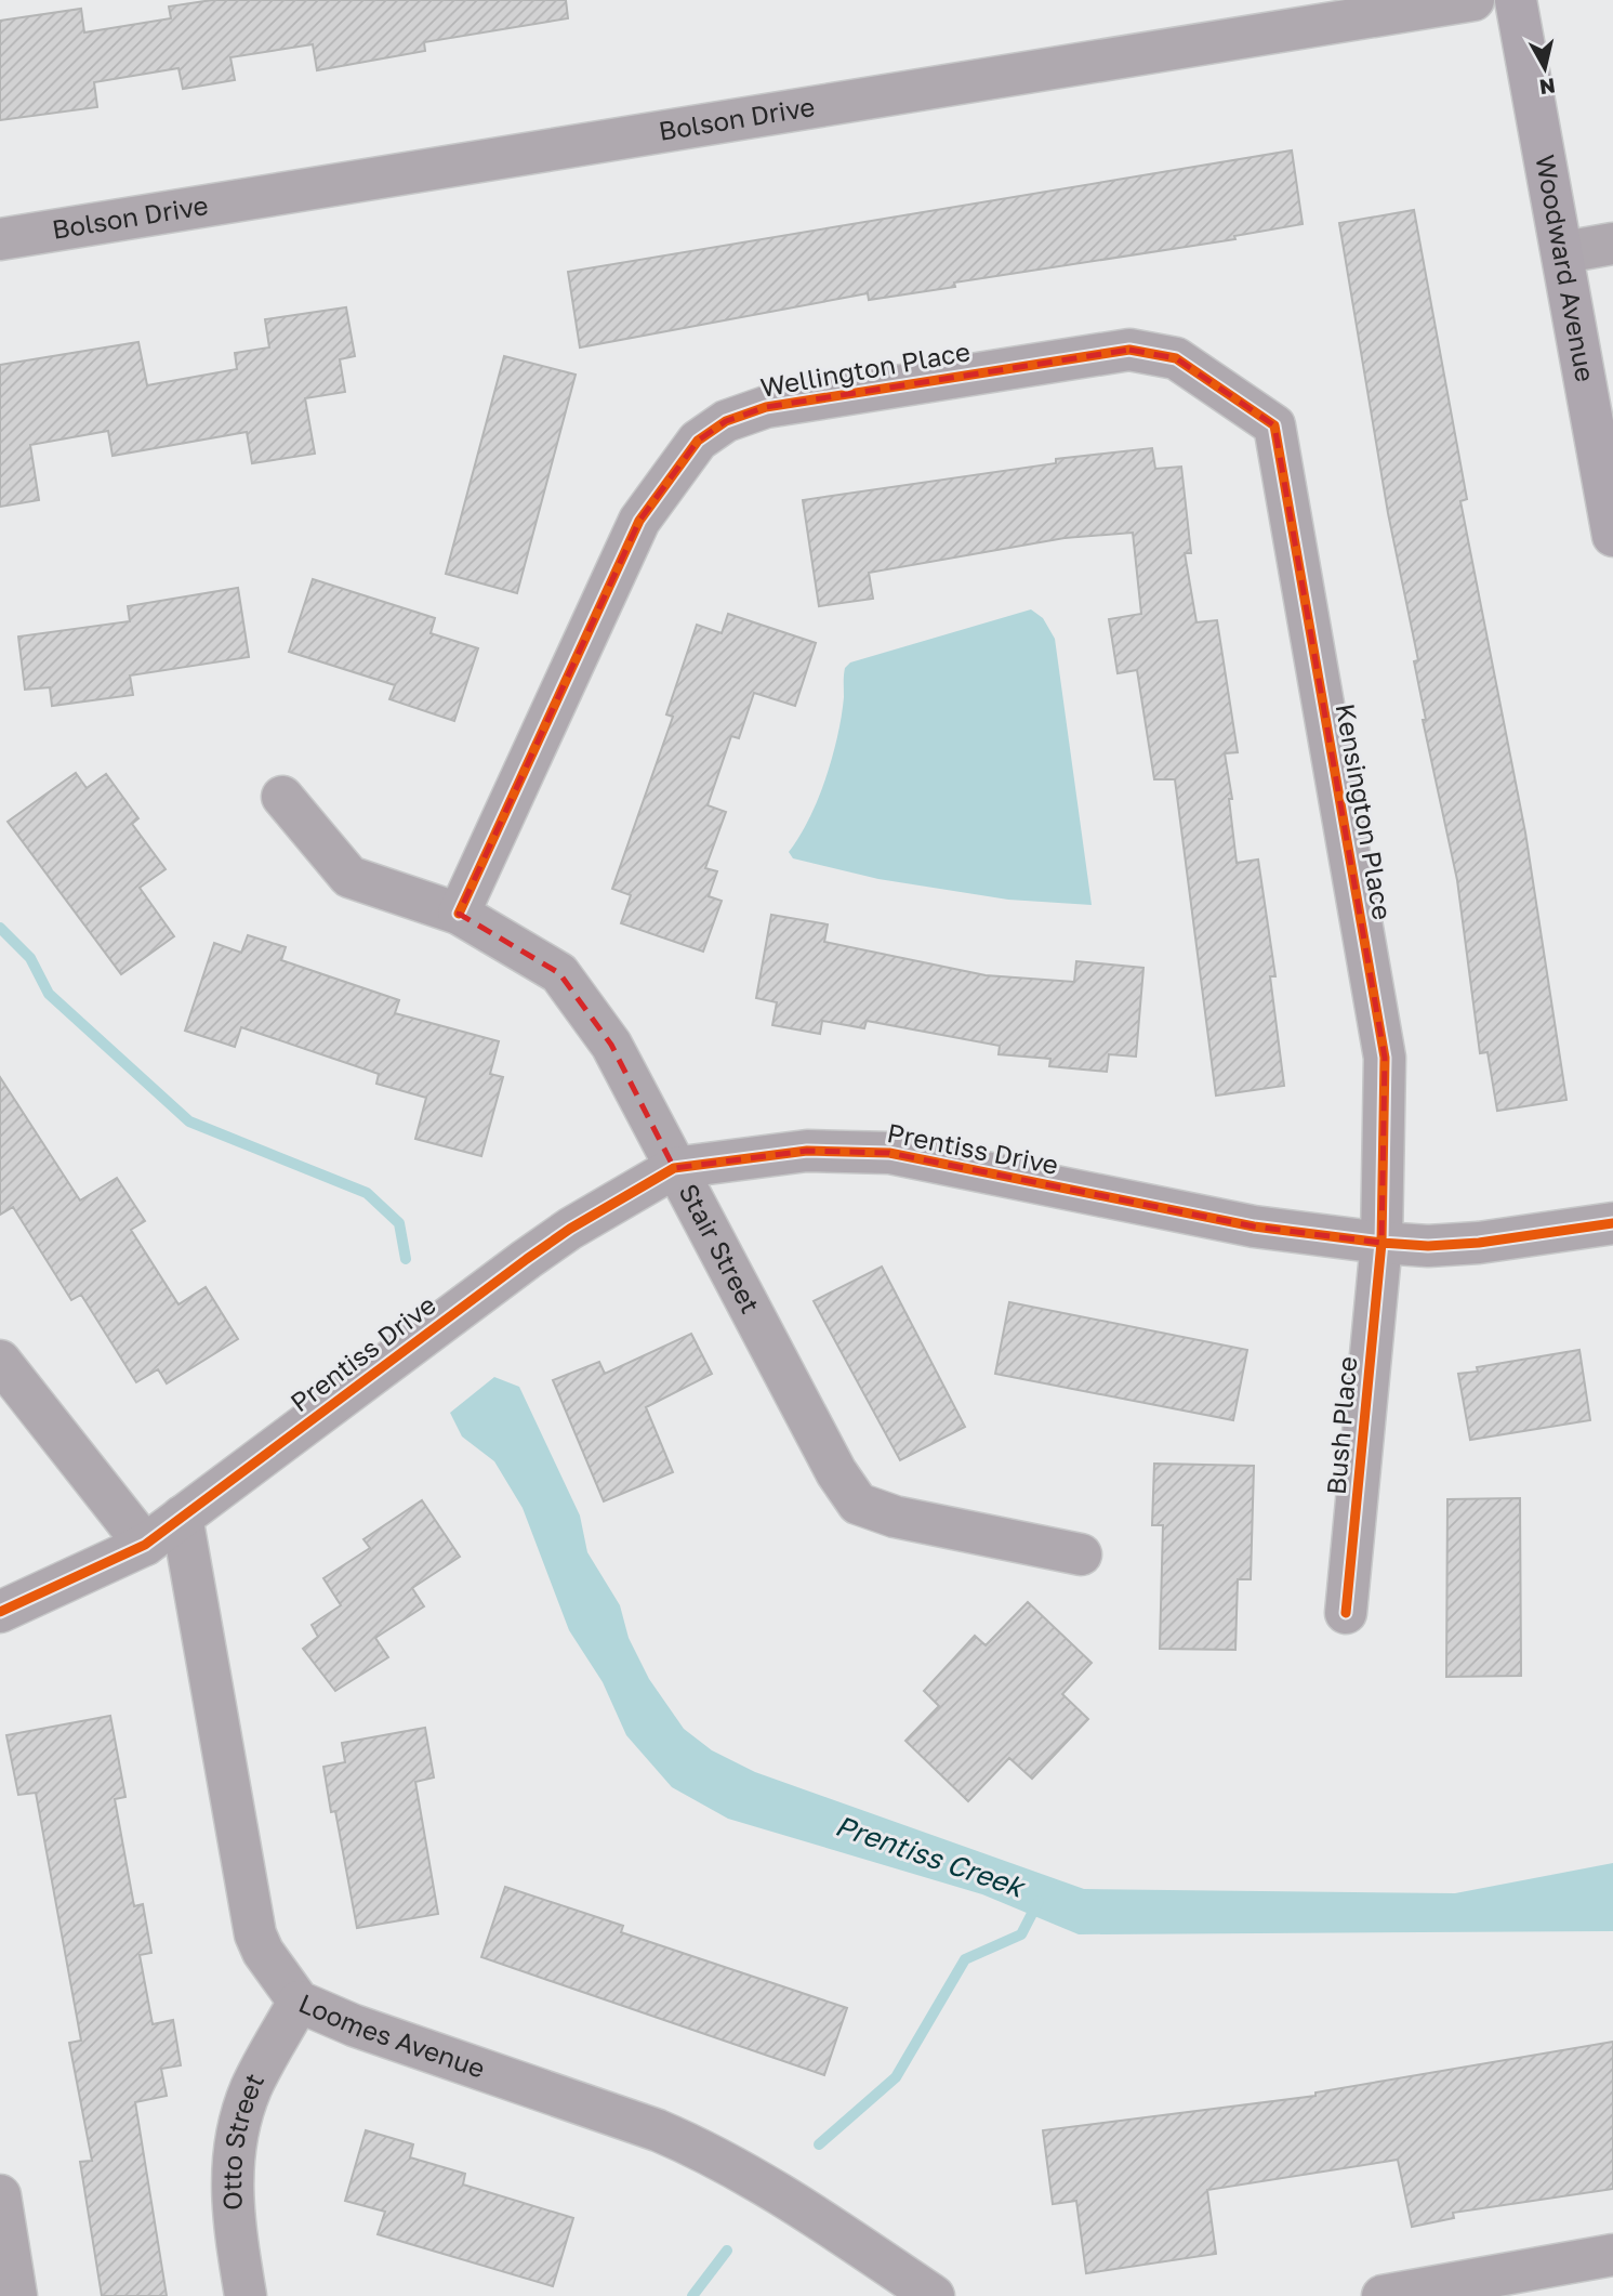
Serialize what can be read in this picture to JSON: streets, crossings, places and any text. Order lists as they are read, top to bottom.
{
  "streets": {
    "main road": ["Woodward Avenue"],
    "street": [
      "Bolson Drive",
      "Wellington Place",
      "Kensington Place",
      "Prentiss Drive",
      "Stair Street",
      "Bush Place",
      "Loomes Avenue",
      "Otto Street"
    ]
  },
  "crossings": [
    ["Wellington Place", "Kensington Place"],
    ["Wellington Place", "Stair Street"],
    ["Kensington Place", "Prentiss Drive"],
    ["Kensington Place", "Bush Place"],
    ["Prentiss Drive", "Stair Street"],
    ["Prentiss Drive", "Bush Place"],
    ["Prentiss Drive", "Loomes Avenue"],
    ["Loomes Avenue", "Otto Street"]
  ],
  "water": ["Prentiss Creek"],
  "north": "bottom"
}
